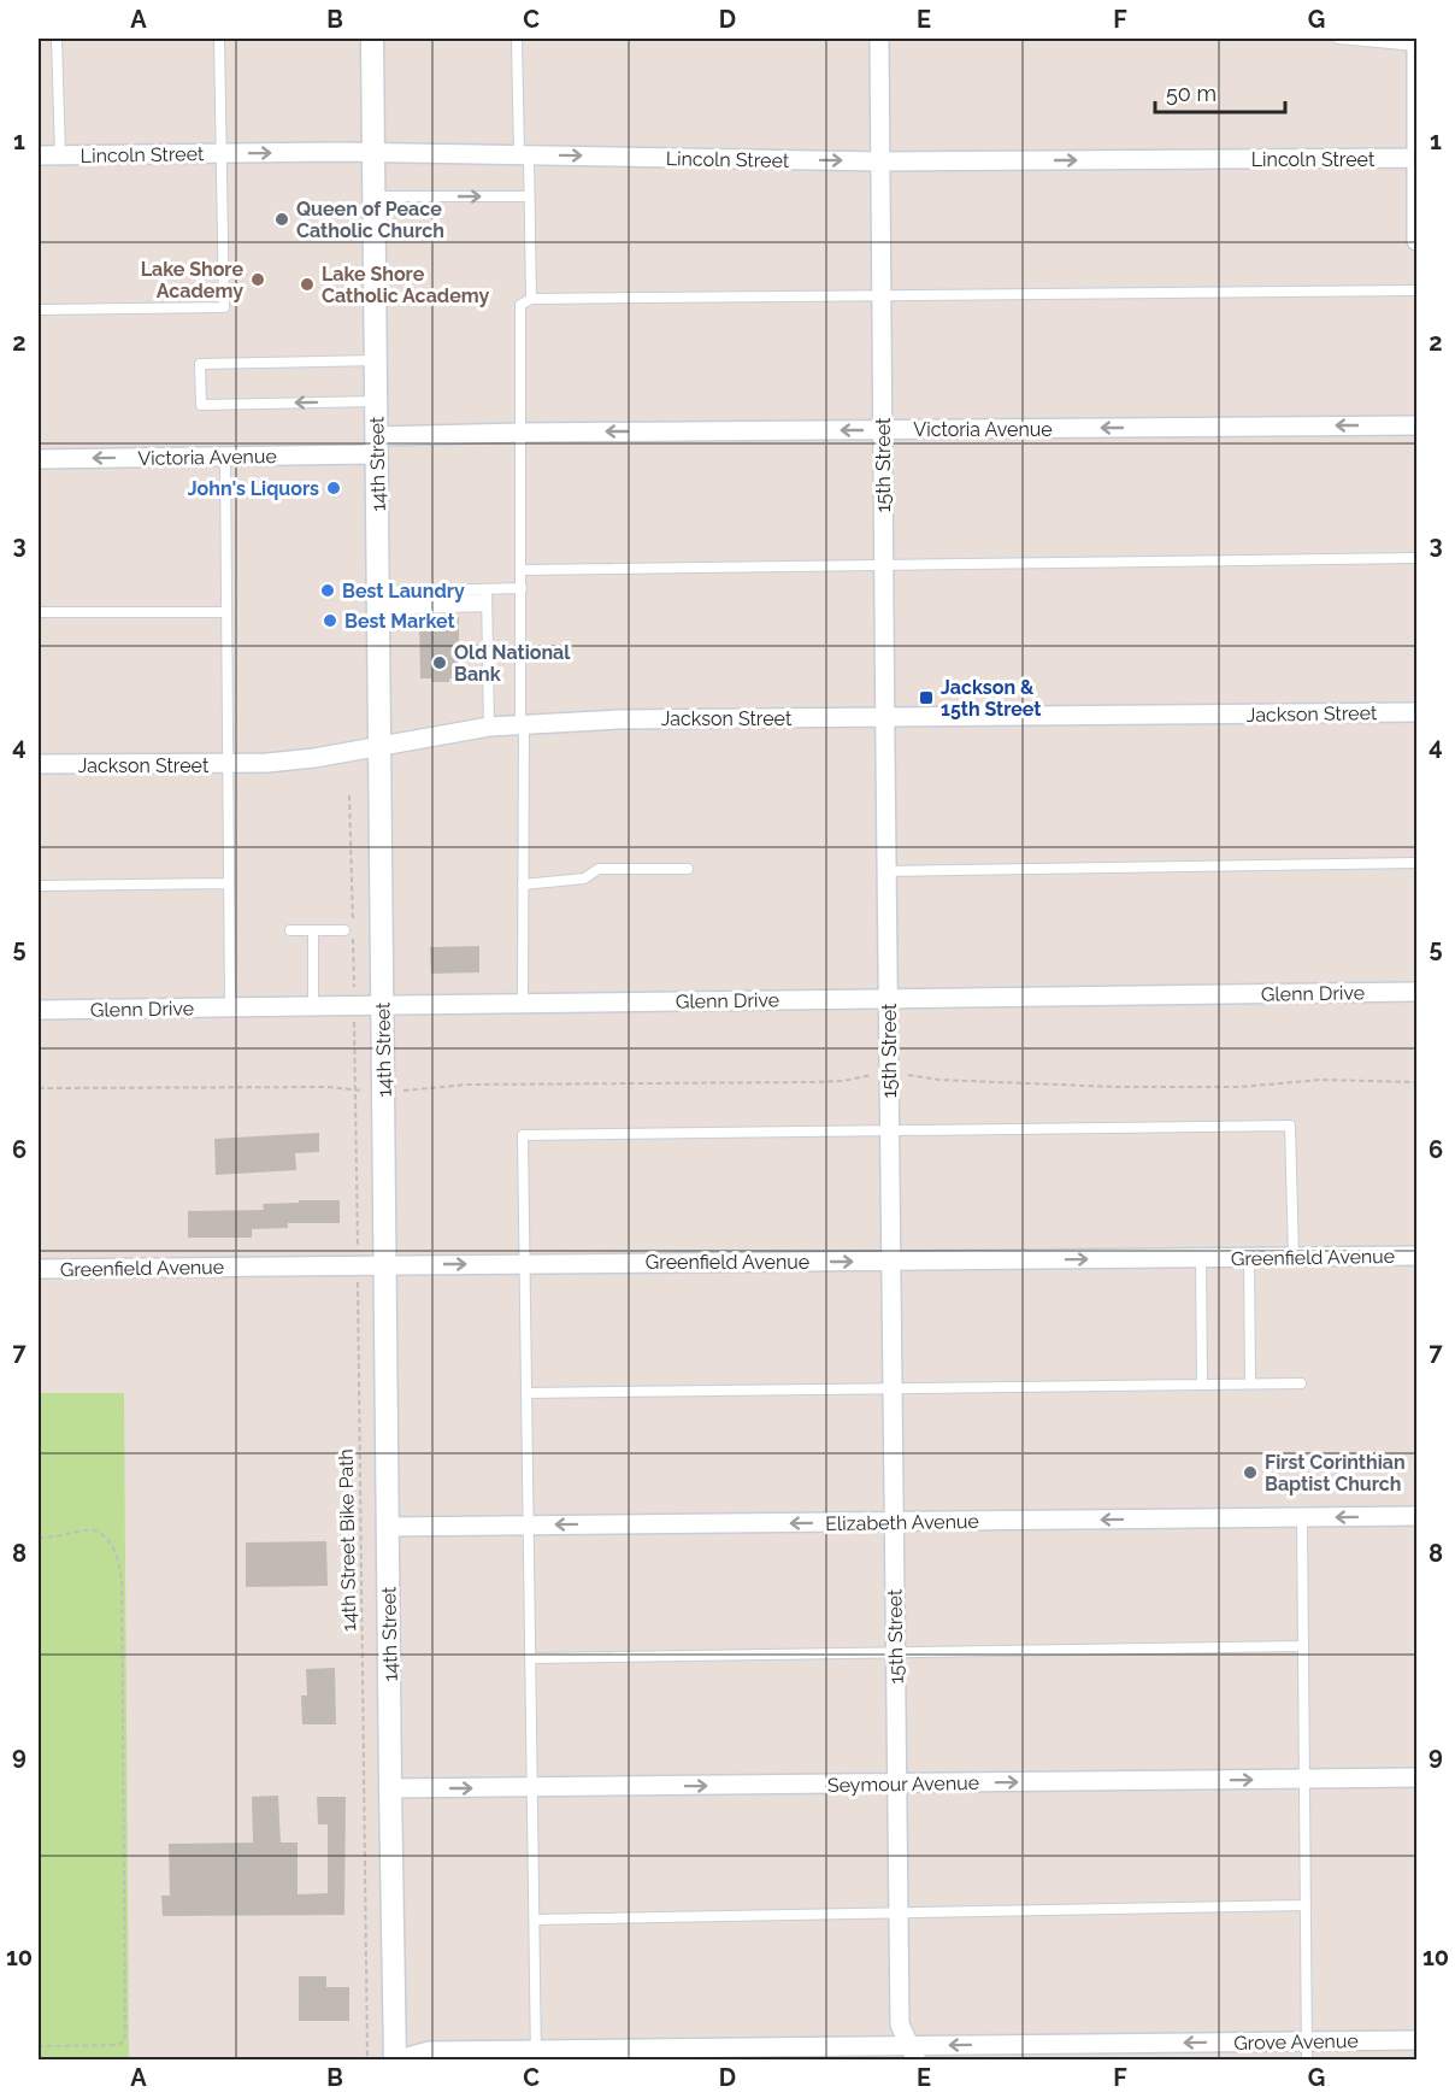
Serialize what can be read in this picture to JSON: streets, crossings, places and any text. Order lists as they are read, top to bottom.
{
  "streets": {
    "street": [
      "Lincoln Street",
      "Victoria Avenue",
      "14th Street",
      "15th Street",
      "Jackson Street",
      "Glenn Drive",
      "Greenfield Avenue",
      "Elizabeth Avenue",
      "Seymour Avenue",
      "Grove Avenue"
    ],
    "path": ["14th Street Bike Path"]
  },
  "crossings": [
    ["Lincoln Street", "14th Street"],
    ["Lincoln Street", "15th Street"],
    ["Victoria Avenue", "14th Street"],
    ["Victoria Avenue", "15th Street"],
    ["14th Street", "Jackson Street"],
    ["14th Street", "Glenn Drive"],
    ["14th Street", "Greenfield Avenue"],
    ["14th Street", "Elizabeth Avenue"],
    ["14th Street", "Seymour Avenue"],
    ["14th Street", "Grove Avenue"],
    ["15th Street", "Jackson Street"],
    ["15th Street", "Glenn Drive"],
    ["15th Street", "Greenfield Avenue"],
    ["15th Street", "Elizabeth Avenue"],
    ["15th Street", "Seymour Avenue"],
    ["15th Street", "Grove Avenue"],
    ["Greenfield Avenue", "14th Street Bike Path"]
  ],
  "one_way": [
    "Lincoln Street",
    "Victoria Avenue",
    "Greenfield Avenue",
    "Elizabeth Avenue",
    "Seymour Avenue",
    "Grove Avenue"
  ],
  "places": {
    "other": [
      "Queen of Peace Catholic Church",
      "Lake Shore Academy",
      "Lake Shore Catholic Academy",
      "John's Liquors",
      "Best Laundry",
      "Best Market",
      "Old National Bank",
      "First Corinthian Baptist Church"
    ],
    "transit": ["Jackson & 15th Street"]
  },
  "scale_bar": "50 m",
  "grid": {
    "columns": [
      "A",
      "B",
      "C",
      "D",
      "E",
      "F",
      "G"
    ],
    "rows": [
      "1",
      "2",
      "3",
      "4",
      "5",
      "6",
      "7",
      "8",
      "9",
      "10"
    ]
  }
}
